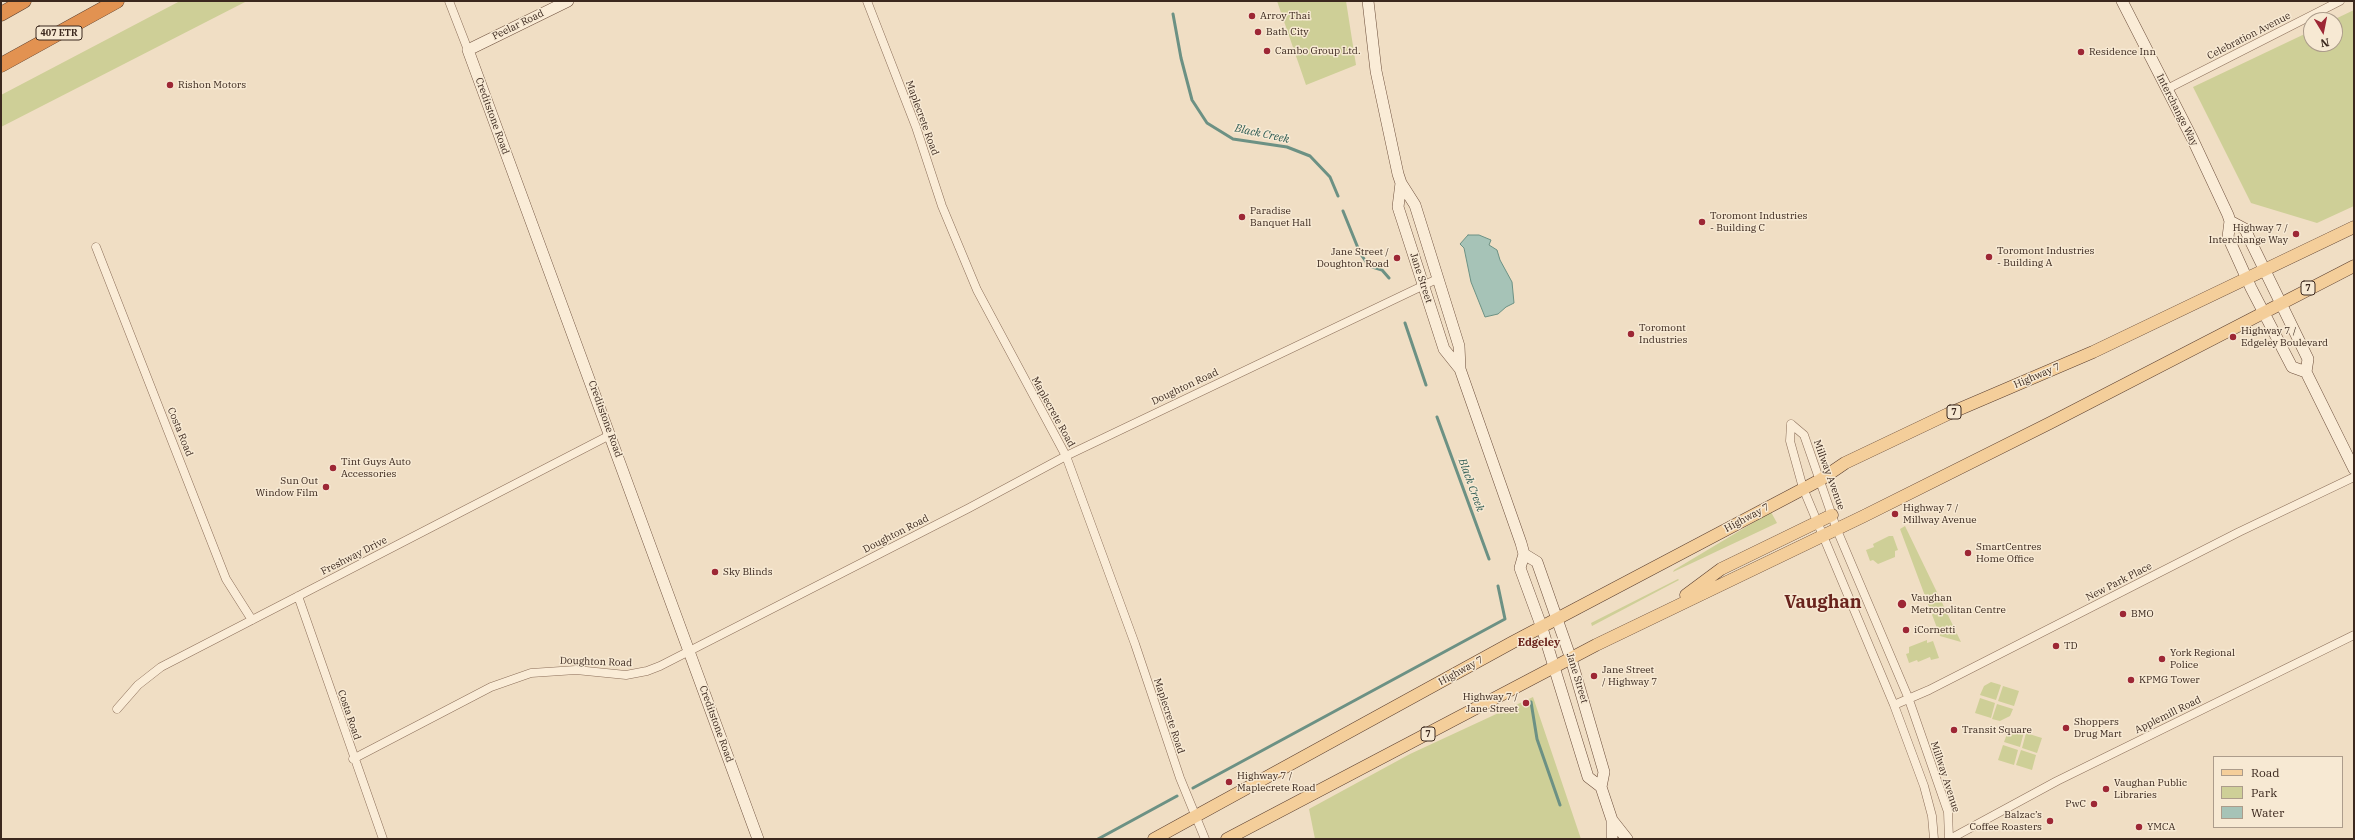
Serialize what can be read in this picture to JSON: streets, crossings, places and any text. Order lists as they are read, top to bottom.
{
  "streets": {
    "highway": ["407 ETR"],
    "main road": ["7", "Highway 7"],
    "street": [
      "Peelar Road",
      "Celebration Avenue",
      "Interchange Way",
      "Creditstone Road",
      "Maplecrete Road",
      "Jane Street",
      "Doughton Road",
      "Costa Road",
      "Millway Avenue",
      "Freshway Drive",
      "New Park Place",
      "Applemill Road"
    ]
  },
  "crossings": [
    ["Peelar Road", "Creditstone Road"],
    ["Celebration Avenue", "Interchange Way"],
    ["Interchange Way", "7"],
    ["Interchange Way", "Highway 7"],
    ["Creditstone Road", "Doughton Road"],
    ["Creditstone Road", "Freshway Drive"],
    ["Maplecrete Road", "Highway 7"],
    ["Maplecrete Road", "Doughton Road"],
    ["Jane Street", "7"],
    ["Jane Street", "Highway 7"],
    ["Jane Street", "Doughton Road"],
    ["7", "Millway Avenue"],
    ["Highway 7", "Millway Avenue"],
    ["Doughton Road", "Costa Road"],
    ["Costa Road", "Freshway Drive"],
    ["Millway Avenue", "New Park Place"],
    ["Millway Avenue", "Applemill Road"]
  ],
  "districts": ["Vaughan", "Edgeley"],
  "water": ["Black Creek"],
  "places": [
    "Arroy Thai",
    "Bath City",
    "Cambo Group Ltd.",
    "Residence Inn",
    "Rishon Motors",
    "Paradise Banquet Hall",
    "Toromont Industries - Building C",
    "Highway 7 / Interchange Way",
    "Toromont Industries - Building A",
    "Jane Street / Doughton Road",
    "Toromont Industries",
    "Highway 7 / Edgeley Boulevard",
    "Tint Guys Auto Accessories",
    "Sun Out Window Film",
    "Highway 7 / Millway Avenue",
    "SmartCentres Home Office",
    "Sky Blinds",
    "Vaughan Metropolitan Centre",
    "BMO",
    "iCornetti",
    "TD",
    "York Regional Police",
    "Jane Street / Highway 7",
    "KPMG Tower",
    "Highway 7 / Jane Street",
    "Shoppers Drug Mart",
    "Transit Square",
    "Highway 7 / Maplecrete Road",
    "Vaughan Public Libraries",
    "PwC",
    "Balzac’s Coffee Roasters",
    "YMCA"
  ],
  "legend": ["Road", "Park", "Water"],
  "north": "bottom"
}
